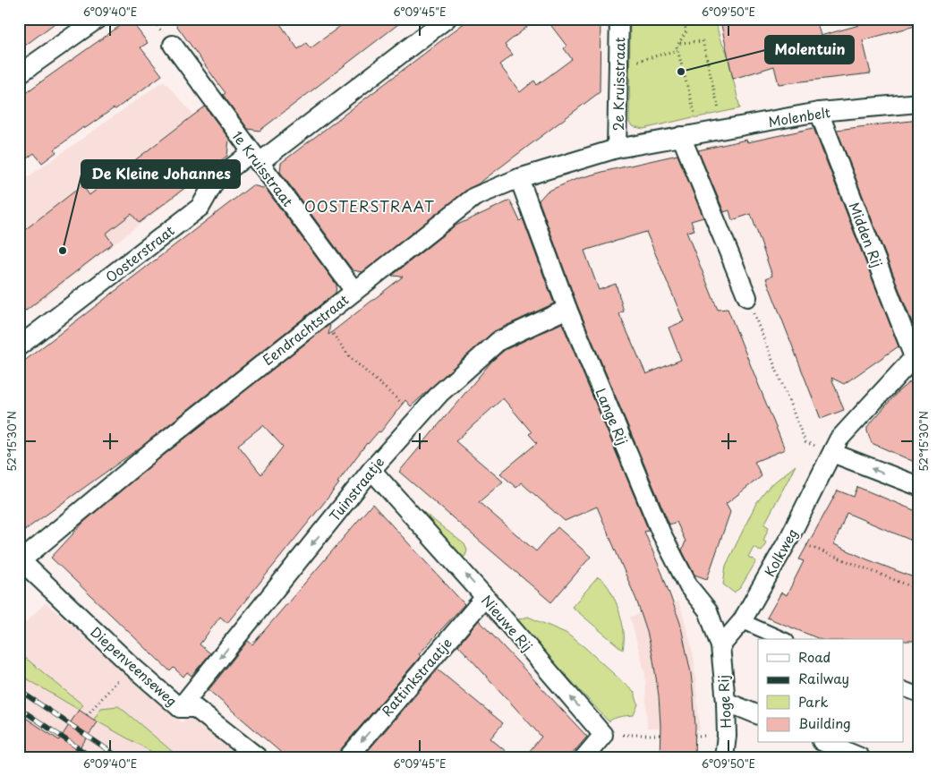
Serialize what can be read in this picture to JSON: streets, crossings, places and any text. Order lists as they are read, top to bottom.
{
  "streets": {
    "street": [
      "2e Kruisstraat",
      "Molenbelt",
      "1e Kruisstraat",
      "Midden Rij",
      "Oosterstraat",
      "Eendrachtstraat",
      "Lange Rij",
      "Tuinstraatje",
      "Kolkweg",
      "Nieuwe Rij",
      "Diepenveenseweg",
      "Rattinkstraatje",
      "Hoge Rij"
    ]
  },
  "crossings": [
    ["2e Kruisstraat", "Molenbelt"],
    ["2e Kruisstraat", "Eendrachtstraat"],
    ["Molenbelt", "Midden Rij"],
    ["Molenbelt", "Eendrachtstraat"],
    ["1e Kruisstraat", "Oosterstraat"],
    ["1e Kruisstraat", "Eendrachtstraat"],
    ["Midden Rij", "Kolkweg"],
    ["Eendrachtstraat", "Lange Rij"],
    ["Eendrachtstraat", "Diepenveenseweg"],
    ["Lange Rij", "Tuinstraatje"],
    ["Lange Rij", "Kolkweg"],
    ["Lange Rij", "Hoge Rij"],
    ["Tuinstraatje", "Nieuwe Rij"],
    ["Tuinstraatje", "Diepenveenseweg"],
    ["Kolkweg", "Hoge Rij"],
    ["Nieuwe Rij", "Rattinkstraatje"]
  ],
  "one_way": ["Tuinstraatje", "Nieuwe Rij", "Rattinkstraatje"],
  "districts": ["OOSTERSTRAAT"],
  "places": ["Molentuin", "De Kleine Johannes"],
  "legend": [
    "Road",
    "Railway",
    "Park",
    "Building"
  ],
  "coordinates": [
    "6°09'40\"E",
    "6°09'45\"E",
    "6°09'50\"E",
    "52°15'30\"N"
  ]
}
